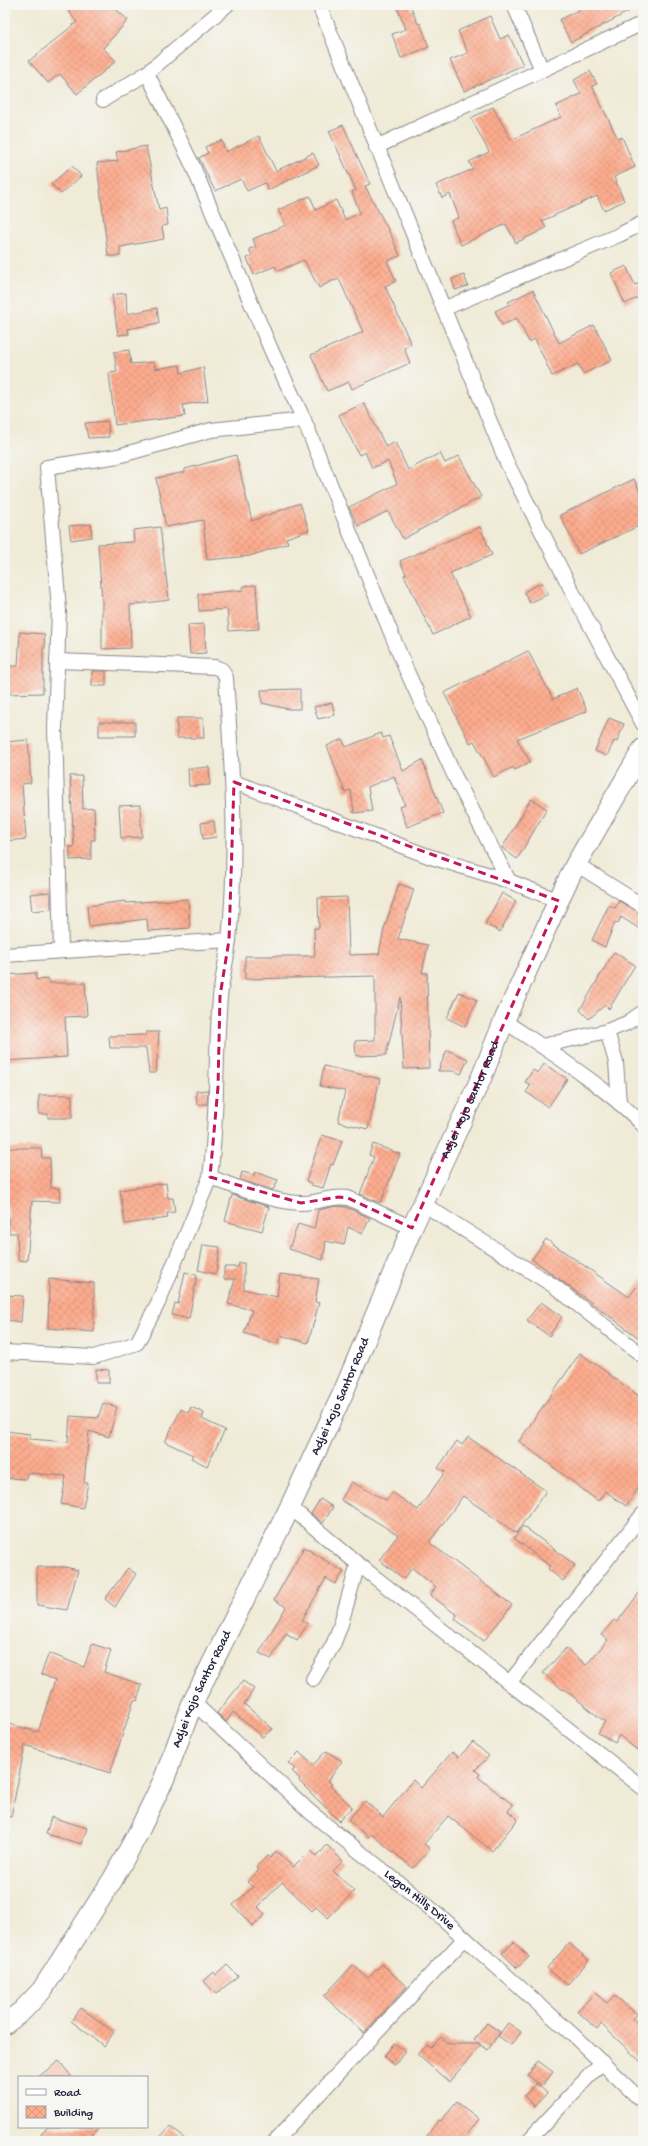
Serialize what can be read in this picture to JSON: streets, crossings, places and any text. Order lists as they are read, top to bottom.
{
  "streets": {
    "street": ["Adjei Kojo Santor Road", "Legon Hills Drive"]
  },
  "crossings": [
    ["Adjei Kojo Santor Road", "Legon Hills Drive"]
  ],
  "legend": ["Road", "Building"]
}
